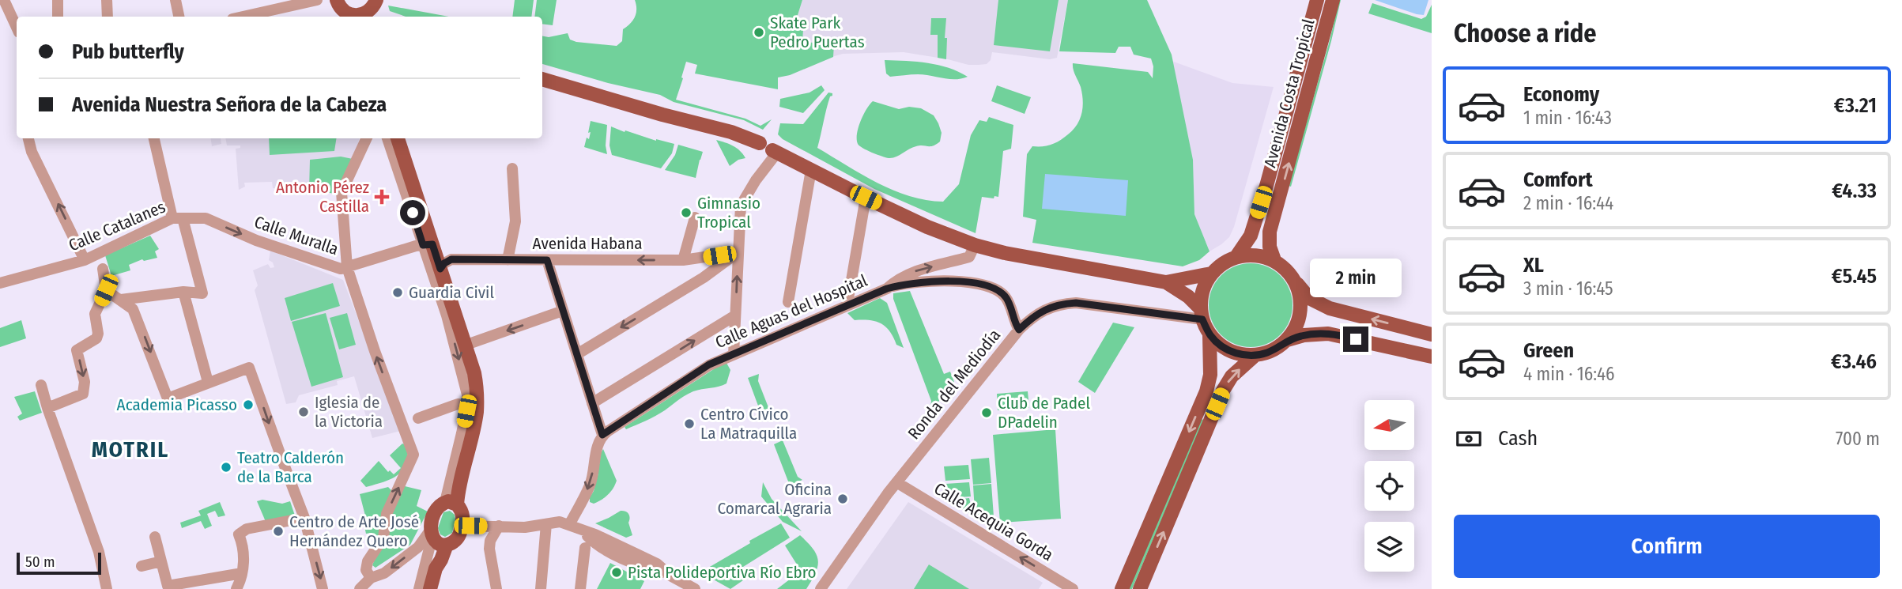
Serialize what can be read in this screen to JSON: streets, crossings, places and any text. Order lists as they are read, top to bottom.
{
  "streets": {
    "main road": ["Avenida Costa Tropical"],
    "street": [
      "Calle Catalanes",
      "Calle Muralla",
      "Avenida Habana",
      "Calle Aguas del Hospital",
      "Ronda del Mediodía",
      "Calle Acequia Gorda"
    ]
  },
  "crossings": [
    ["Avenida Costa Tropical", "Ronda del Mediodía"],
    ["Calle Catalanes", "Calle Muralla"],
    ["Calle Aguas del Hospital", "Ronda del Mediodía"],
    ["Ronda del Mediodía", "Calle Acequia Gorda"]
  ],
  "one_way": ["Calle Muralla", "Avenida Habana", "Calle Acequia Gorda"],
  "districts": ["MOTRIL"],
  "places": {
    "other": [
      "Skate Park Pedro Puertas",
      "Gimnasio Tropical",
      "Guardia Civil",
      "Academia Picasso",
      "Iglesia de la Victoria",
      "Club de Padel DPadelin",
      "Centro Cívico La Matraquilla",
      "Teatro Calderón de la Barca",
      "Oficina Comarcal Agraria",
      "Centro de Arte José Hernández Quero",
      "Pista Polideportiva Río Ebro"
    ],
    "health": ["Antonio Pérez Castilla"]
  },
  "scale_bar": "50 m",
  "north": "left",
  "page": {
    "heading": "Choose a ride",
    "banner": ["Pub butterfly", "Avenida Nuestra Señora de la Cabeza"],
    "list": [
      {
        "name": "Economy",
        "note": "1 min · 16:43",
        "value": "€3.21"
      },
      {
        "name": "Comfort",
        "note": "2 min · 16:44",
        "value": "€4.33"
      },
      {
        "name": "XL",
        "note": "3 min · 16:45",
        "value": "€5.45"
      },
      {
        "name": "Green",
        "note": "4 min · 16:46",
        "value": "€3.46"
      }
    ],
    "bubble": "2 min",
    "pay": ["Cash", "700 m"],
    "buttons": "Confirm",
    "scale": "50 m"
  }
}
